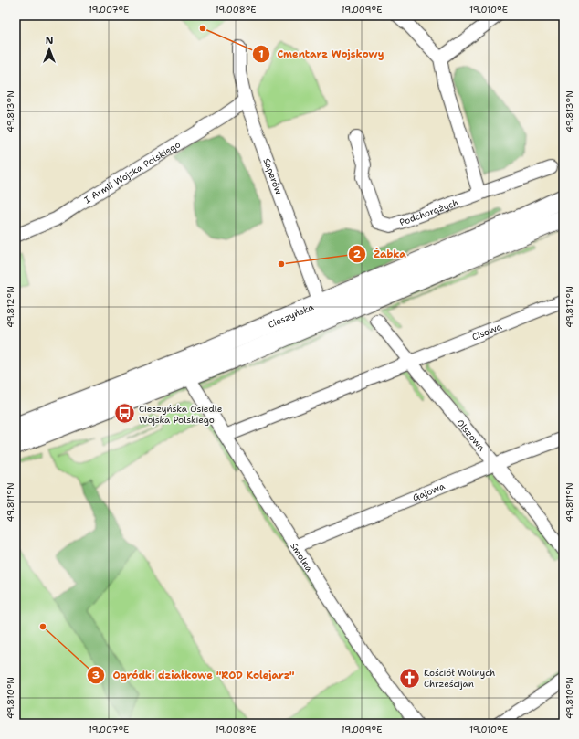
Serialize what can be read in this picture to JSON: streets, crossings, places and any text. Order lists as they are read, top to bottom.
{
  "streets": {
    "main road": ["Cieszyńska"],
    "street": [
      "I Armii Wojska Polskiego",
      "Saperów",
      "Podchorążych",
      "Cisowa",
      "Olszowa",
      "Gajowa",
      "Smolna"
    ]
  },
  "crossings": [
    ["I Armii Wojska Polskiego", "Saperów"],
    ["Saperów", "Cieszyńska"],
    ["Cisowa", "Olszowa"],
    ["Olszowa", "Gajowa"],
    ["Gajowa", "Smolna"]
  ],
  "places": {
    "other": ["Cmentarz Wojskowy", "Żabka", "Ogródki działkowe \"ROD Kolejarz\""],
    "bus stop": ["Cieszyńska Osiedle Wojska Polskiego"],
    "church": ["Kościół Wolnych Chrześcijan"]
  },
  "north": "top",
  "coordinates": [
    "19.007°E",
    "19.008°E",
    "19.009°E",
    "19.010°E",
    "49.813°N",
    "49.812°N",
    "49.811°N",
    "49.810°N"
  ]
}
